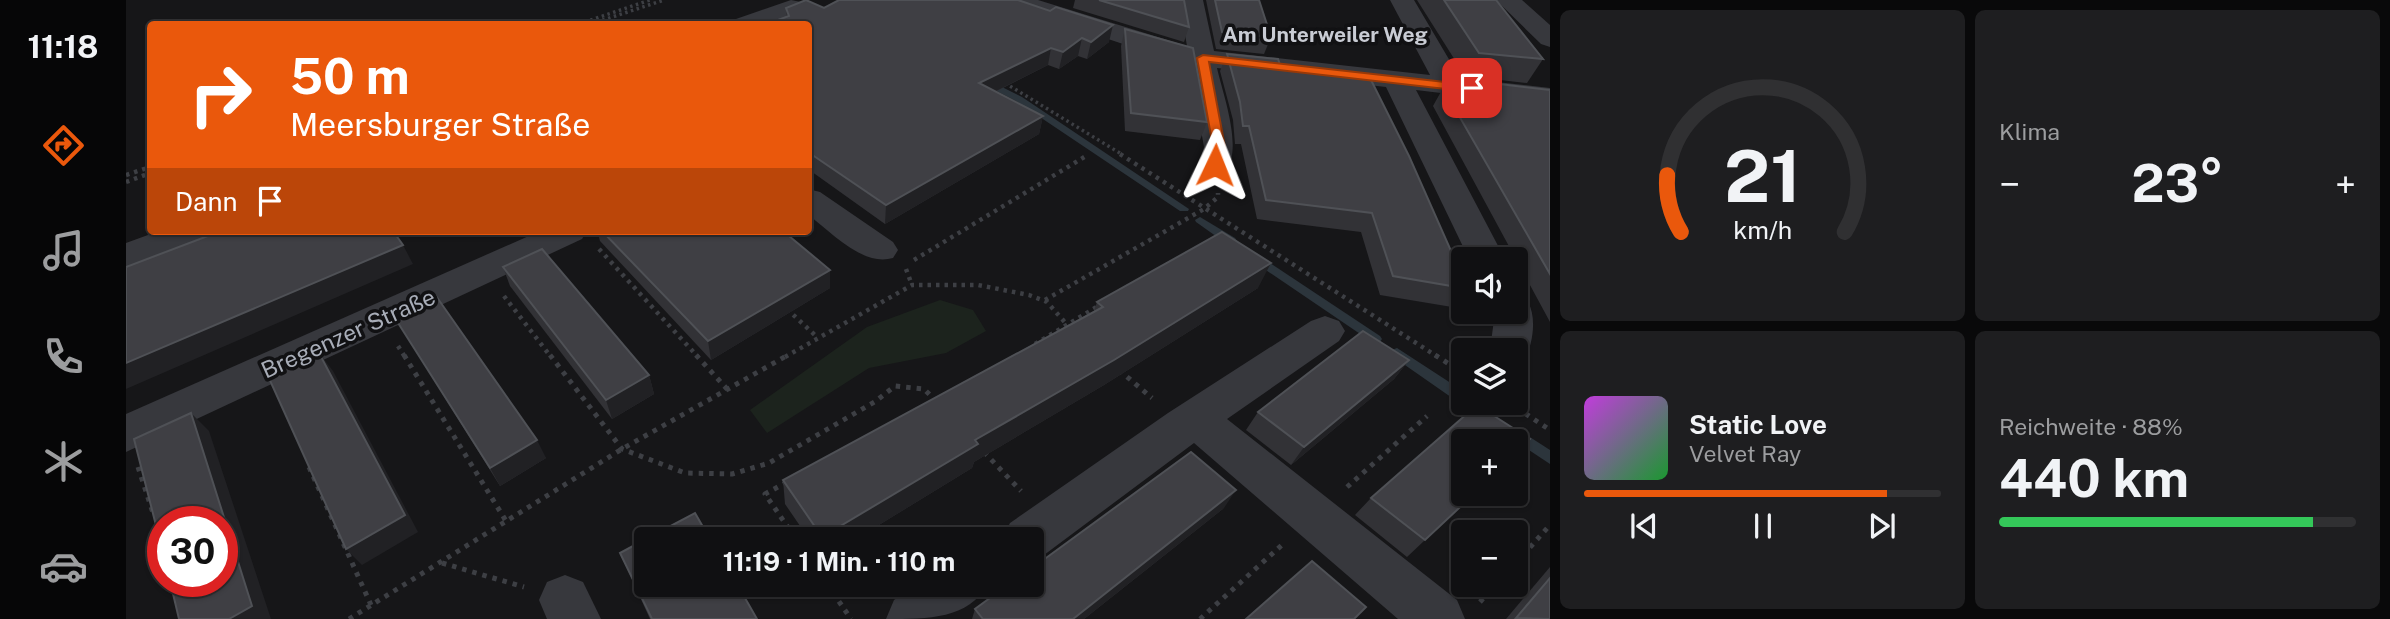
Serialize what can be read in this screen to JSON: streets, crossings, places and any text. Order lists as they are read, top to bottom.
{
  "streets": {
    "street": ["Bregenzer Straße"]
  },
  "districts": ["Am Unterweiler Weg"],
  "page": {
    "tabs": "11:18",
    "tile": [
      "Klima",
      ["Reichweite · 88%", "440 km"]
    ],
    "turn": ["50 m", "Meersburger Straße"],
    "heat": ["−", "23°", "+"],
    "then": "Dann",
    "map_buttons": ["+", "−"],
    "song": ["Static Love", "Velvet Ray"],
    "limit": "30",
    "trip": "11:19 · 1 Min. · 110 m",
    "gauge": ["21", "km/h"]
  }
}
